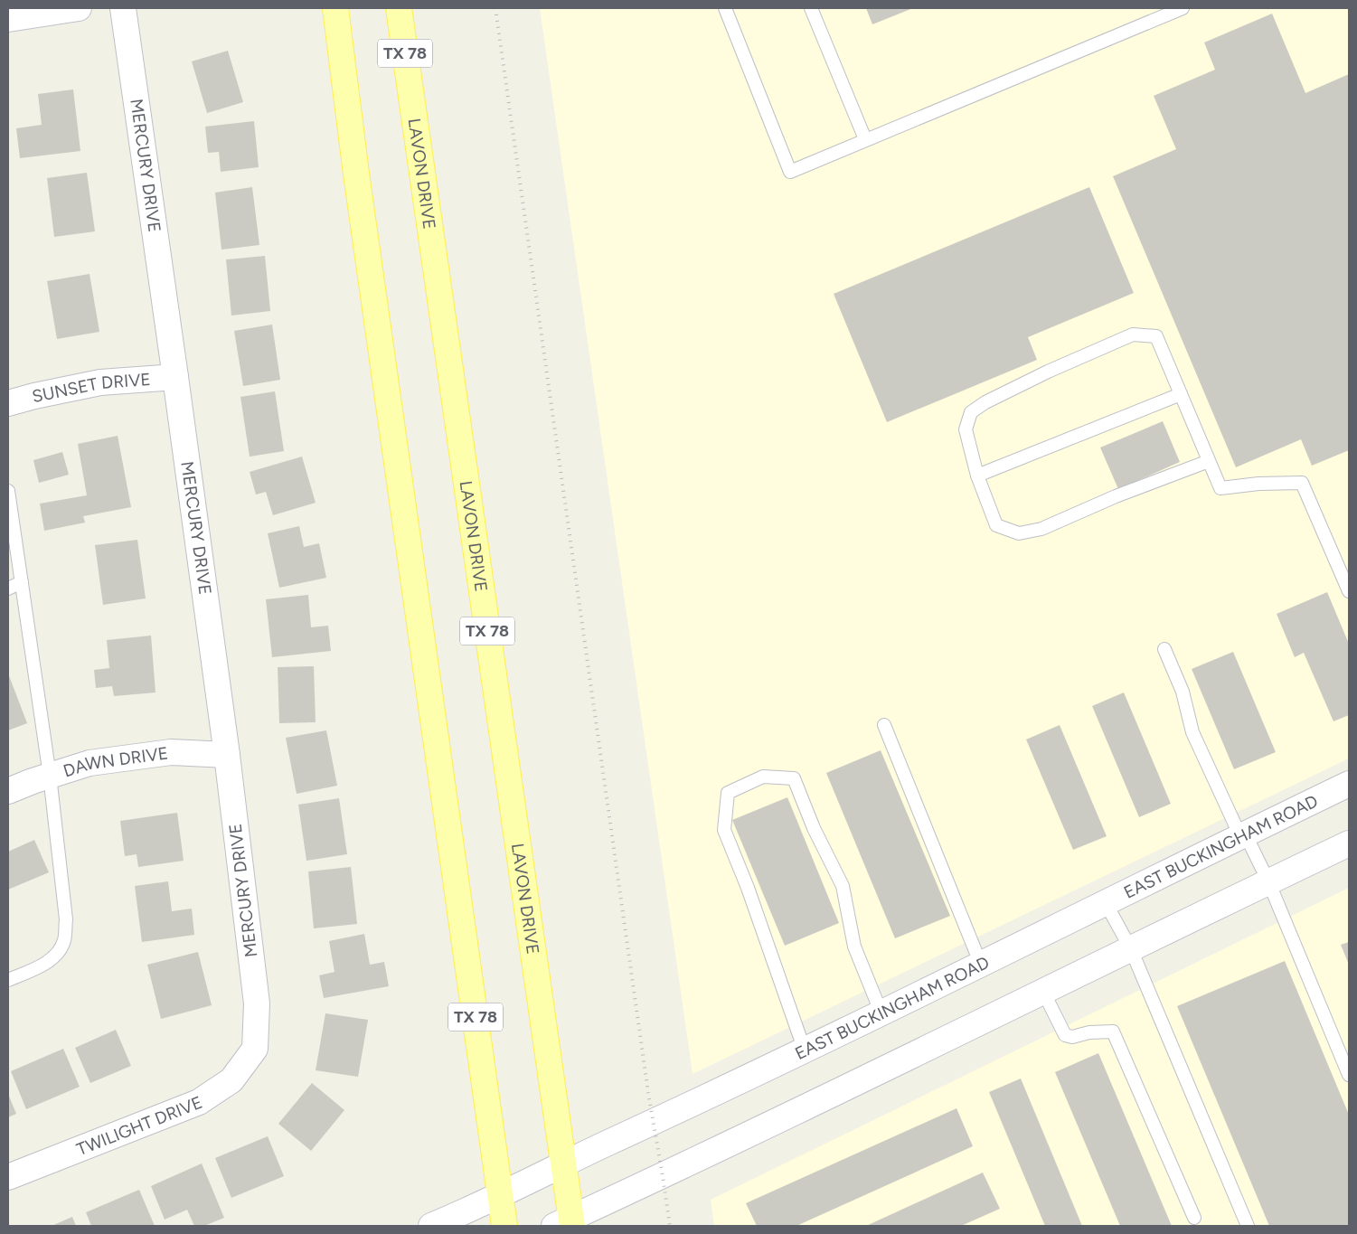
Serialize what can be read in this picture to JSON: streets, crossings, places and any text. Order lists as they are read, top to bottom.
{
  "streets": {
    "main road": [
      "TX 78",
      "MERCURY DRIVE",
      "LAVON DRIVE",
      "SUNSET DRIVE",
      "DAWN DRIVE",
      "EAST BUCKINGHAM ROAD",
      "TWILIGHT DRIVE"
    ]
  },
  "crossings": [
    ["TX 78", "EAST BUCKINGHAM ROAD"],
    ["MERCURY DRIVE", "SUNSET DRIVE"],
    ["MERCURY DRIVE", "DAWN DRIVE"],
    ["MERCURY DRIVE", "TWILIGHT DRIVE"],
    ["LAVON DRIVE", "EAST BUCKINGHAM ROAD"]
  ]
}
